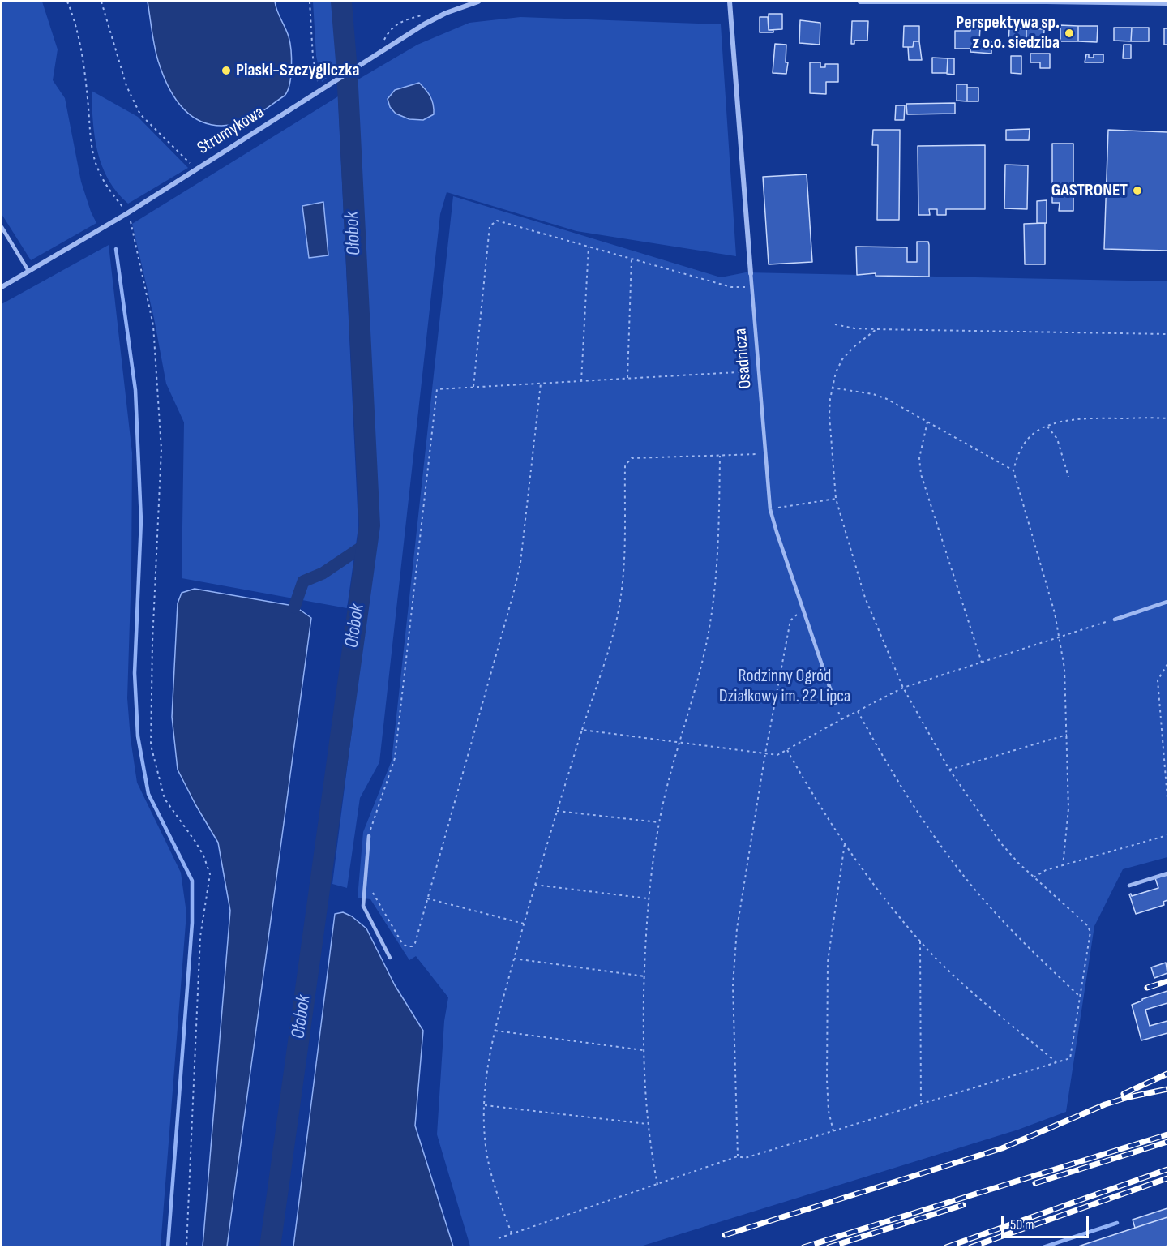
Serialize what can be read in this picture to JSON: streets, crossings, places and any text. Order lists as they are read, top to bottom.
{
  "streets": {
    "street": ["Strumykowa", "Osadnicza"]
  },
  "water": ["Ołobok"],
  "parks": ["Rodzinny Ogród Działkowy im. 22 Lipca"],
  "places": ["Perspektywa sp. z o.o. siedziba", "Piaski-Szczygliczka", "GASTRONET"],
  "scale_bar": "50 m"
}
